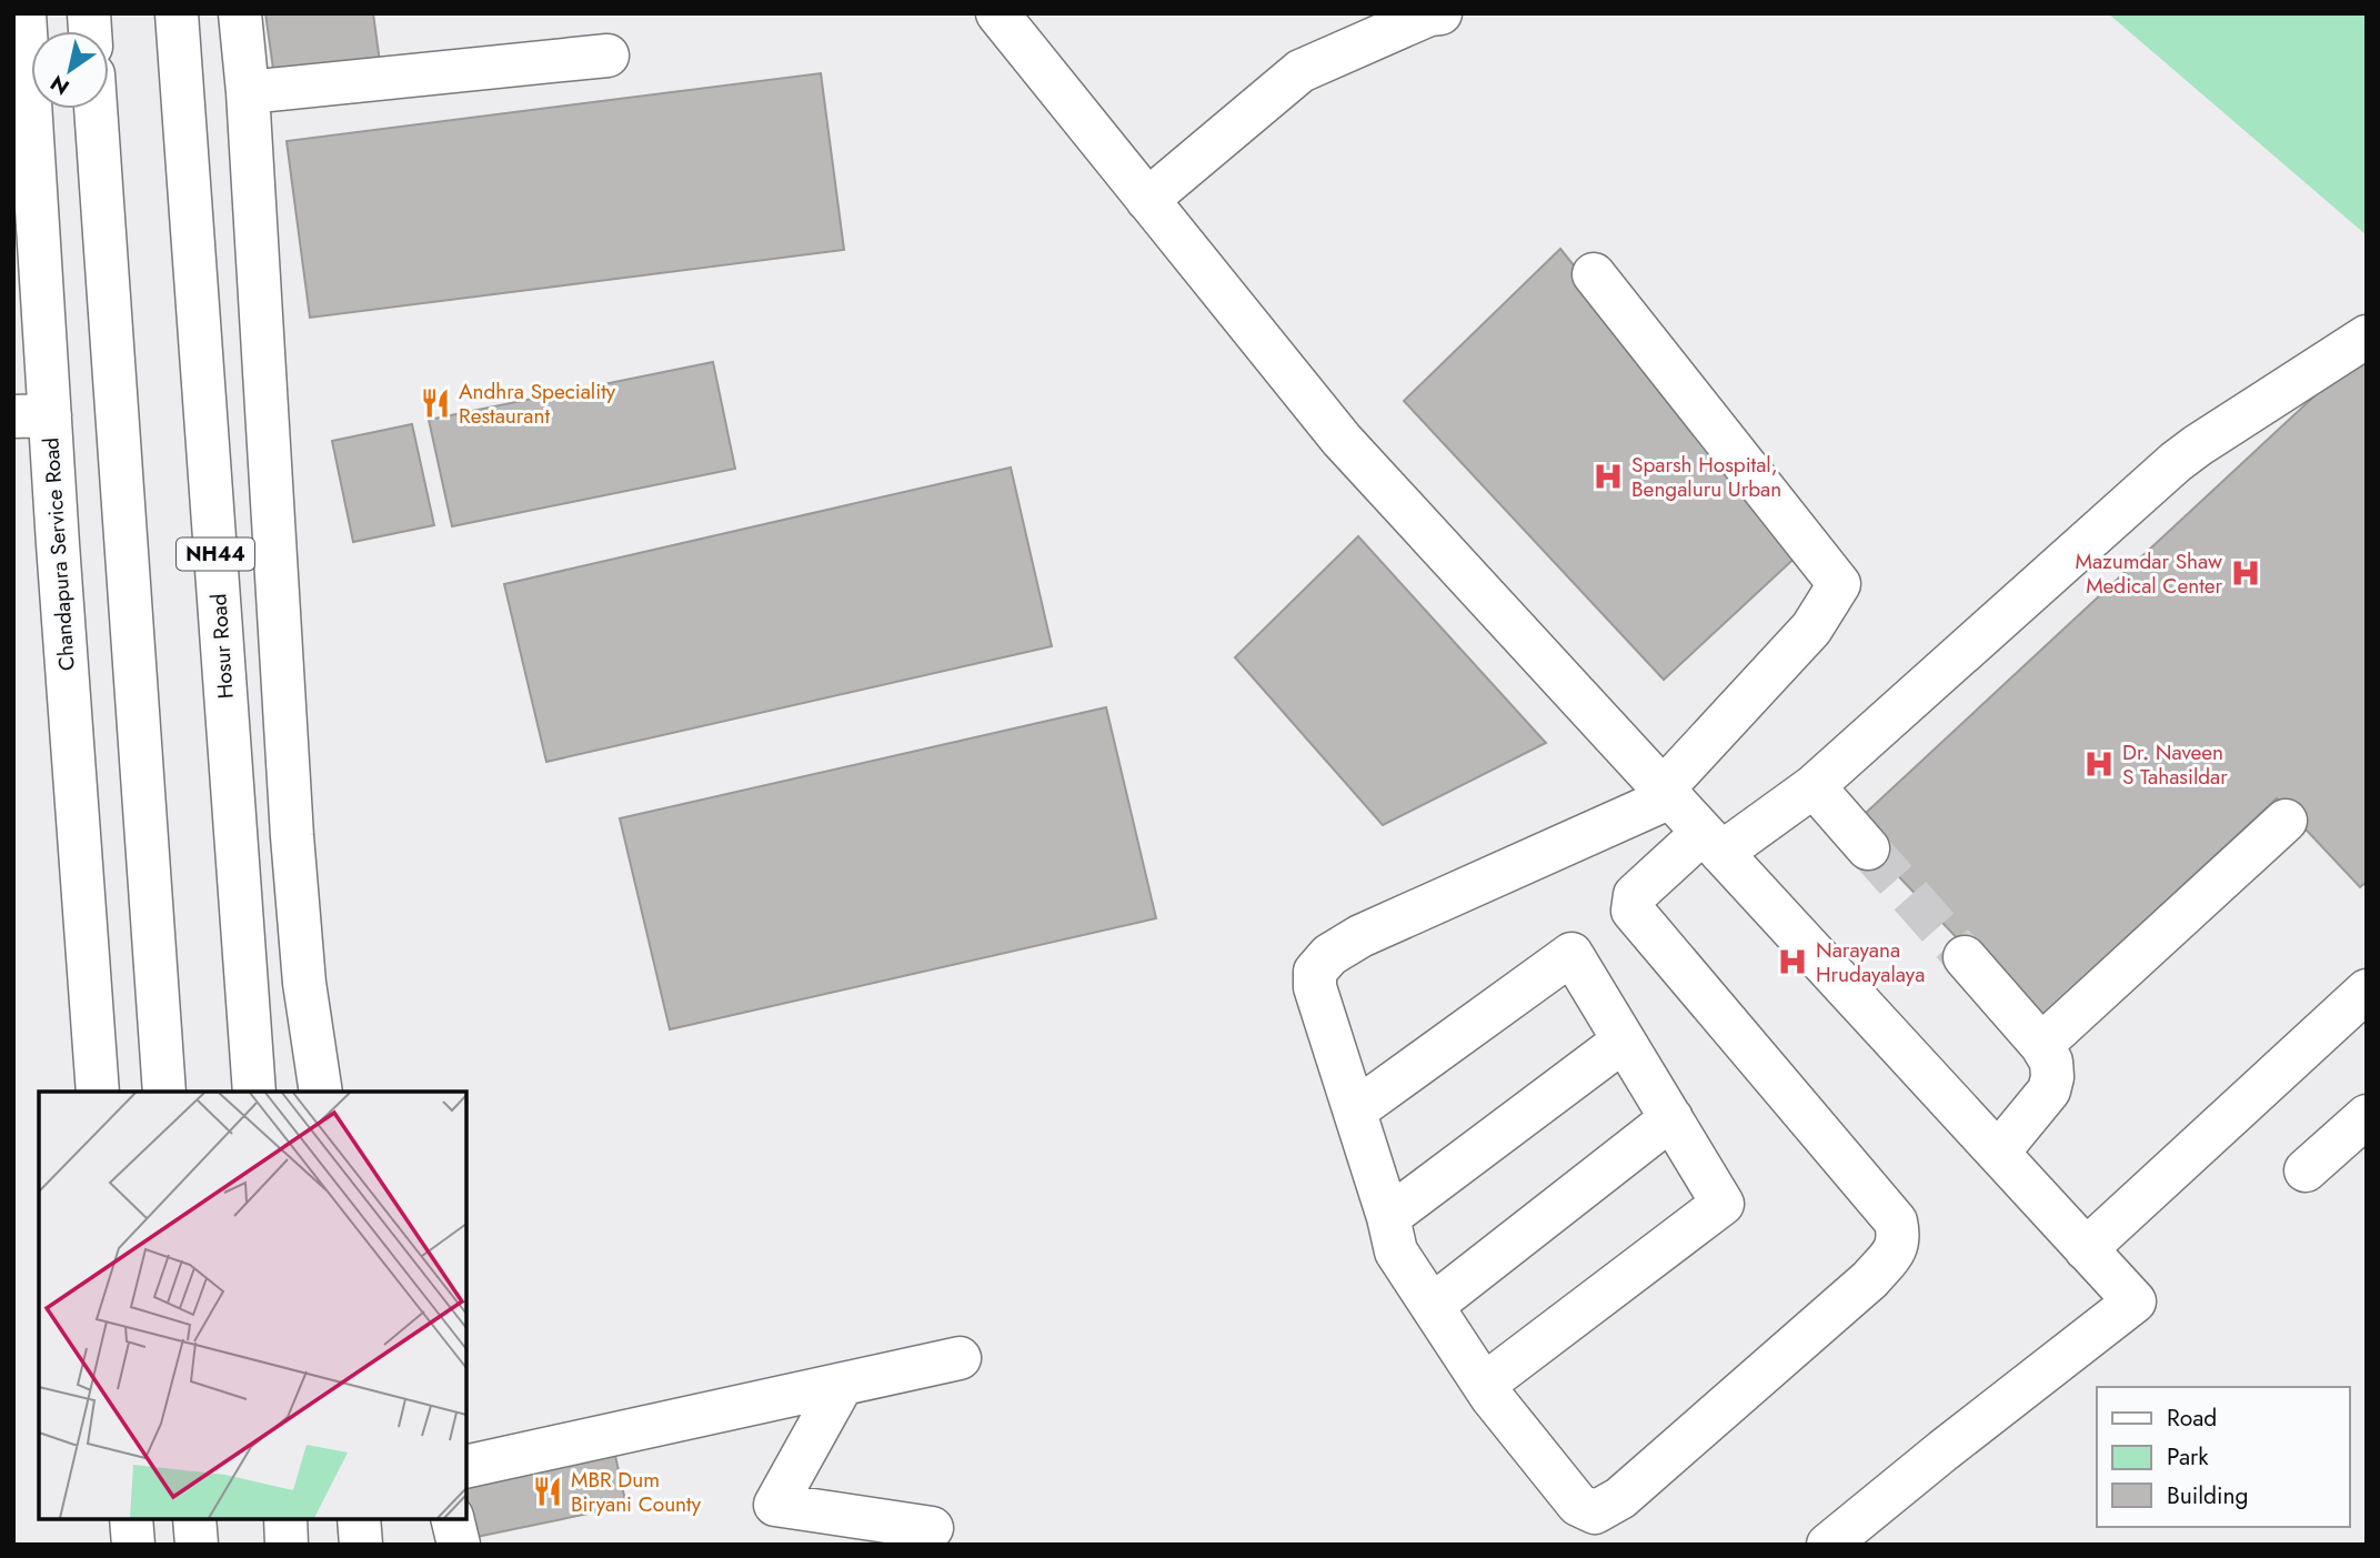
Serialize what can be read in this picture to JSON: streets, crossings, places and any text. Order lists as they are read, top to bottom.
{
  "streets": {
    "main road": ["Chandapura Service Road", "NH44", "Hosur Road"]
  },
  "places": {
    "restaurant": ["Andhra Speciality Restaurant", "MBR Dum Biryani County"],
    "hospital": [
      "Sparsh Hospital, Bengaluru Urban",
      "Mazumdar Shaw Medical Center",
      "Dr. Naveen S Tahasildar",
      "Narayana Hrudayalaya"
    ]
  },
  "legend": ["Road", "Park", "Building"],
  "north": "bottom left"
}
